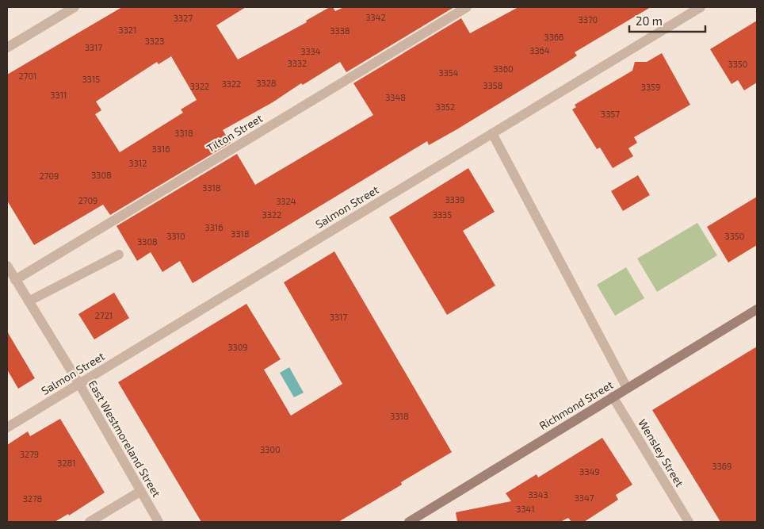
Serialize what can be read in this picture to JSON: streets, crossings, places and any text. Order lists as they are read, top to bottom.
{
  "streets": {
    "main road": ["Richmond Street"],
    "street": [
      "Tilton Street",
      "Salmon Street",
      "East Westmoreland Street",
      "Wensley Street"
    ]
  },
  "crossings": [
    ["Tilton Street", "East Westmoreland Street"],
    ["Salmon Street", "East Westmoreland Street"],
    ["Richmond Street", "Wensley Street"]
  ],
  "house_numbers": [
    "3342",
    "3327",
    "3370",
    "3321",
    "3338",
    "3366",
    "3323",
    "3317",
    "3364",
    "3334",
    "3332",
    "3350",
    "3360",
    "3354",
    "2701",
    "3315",
    "3328",
    "3322",
    "3358",
    "3322",
    "3359",
    "3311",
    "3348",
    "3352",
    "3357",
    "3318",
    "3316",
    "3312",
    "3308",
    "2709",
    "3318",
    "3339",
    "2709",
    "3324",
    "3322",
    "3335",
    "3316",
    "3318",
    "3310",
    "3350",
    "3308",
    "2721",
    "3317",
    "3309",
    "3318",
    "3300",
    "3279",
    "3281",
    "3369",
    "3349",
    "3343",
    "3347",
    "3278",
    "3341"
  ],
  "scale_bar": "20 m"
}
